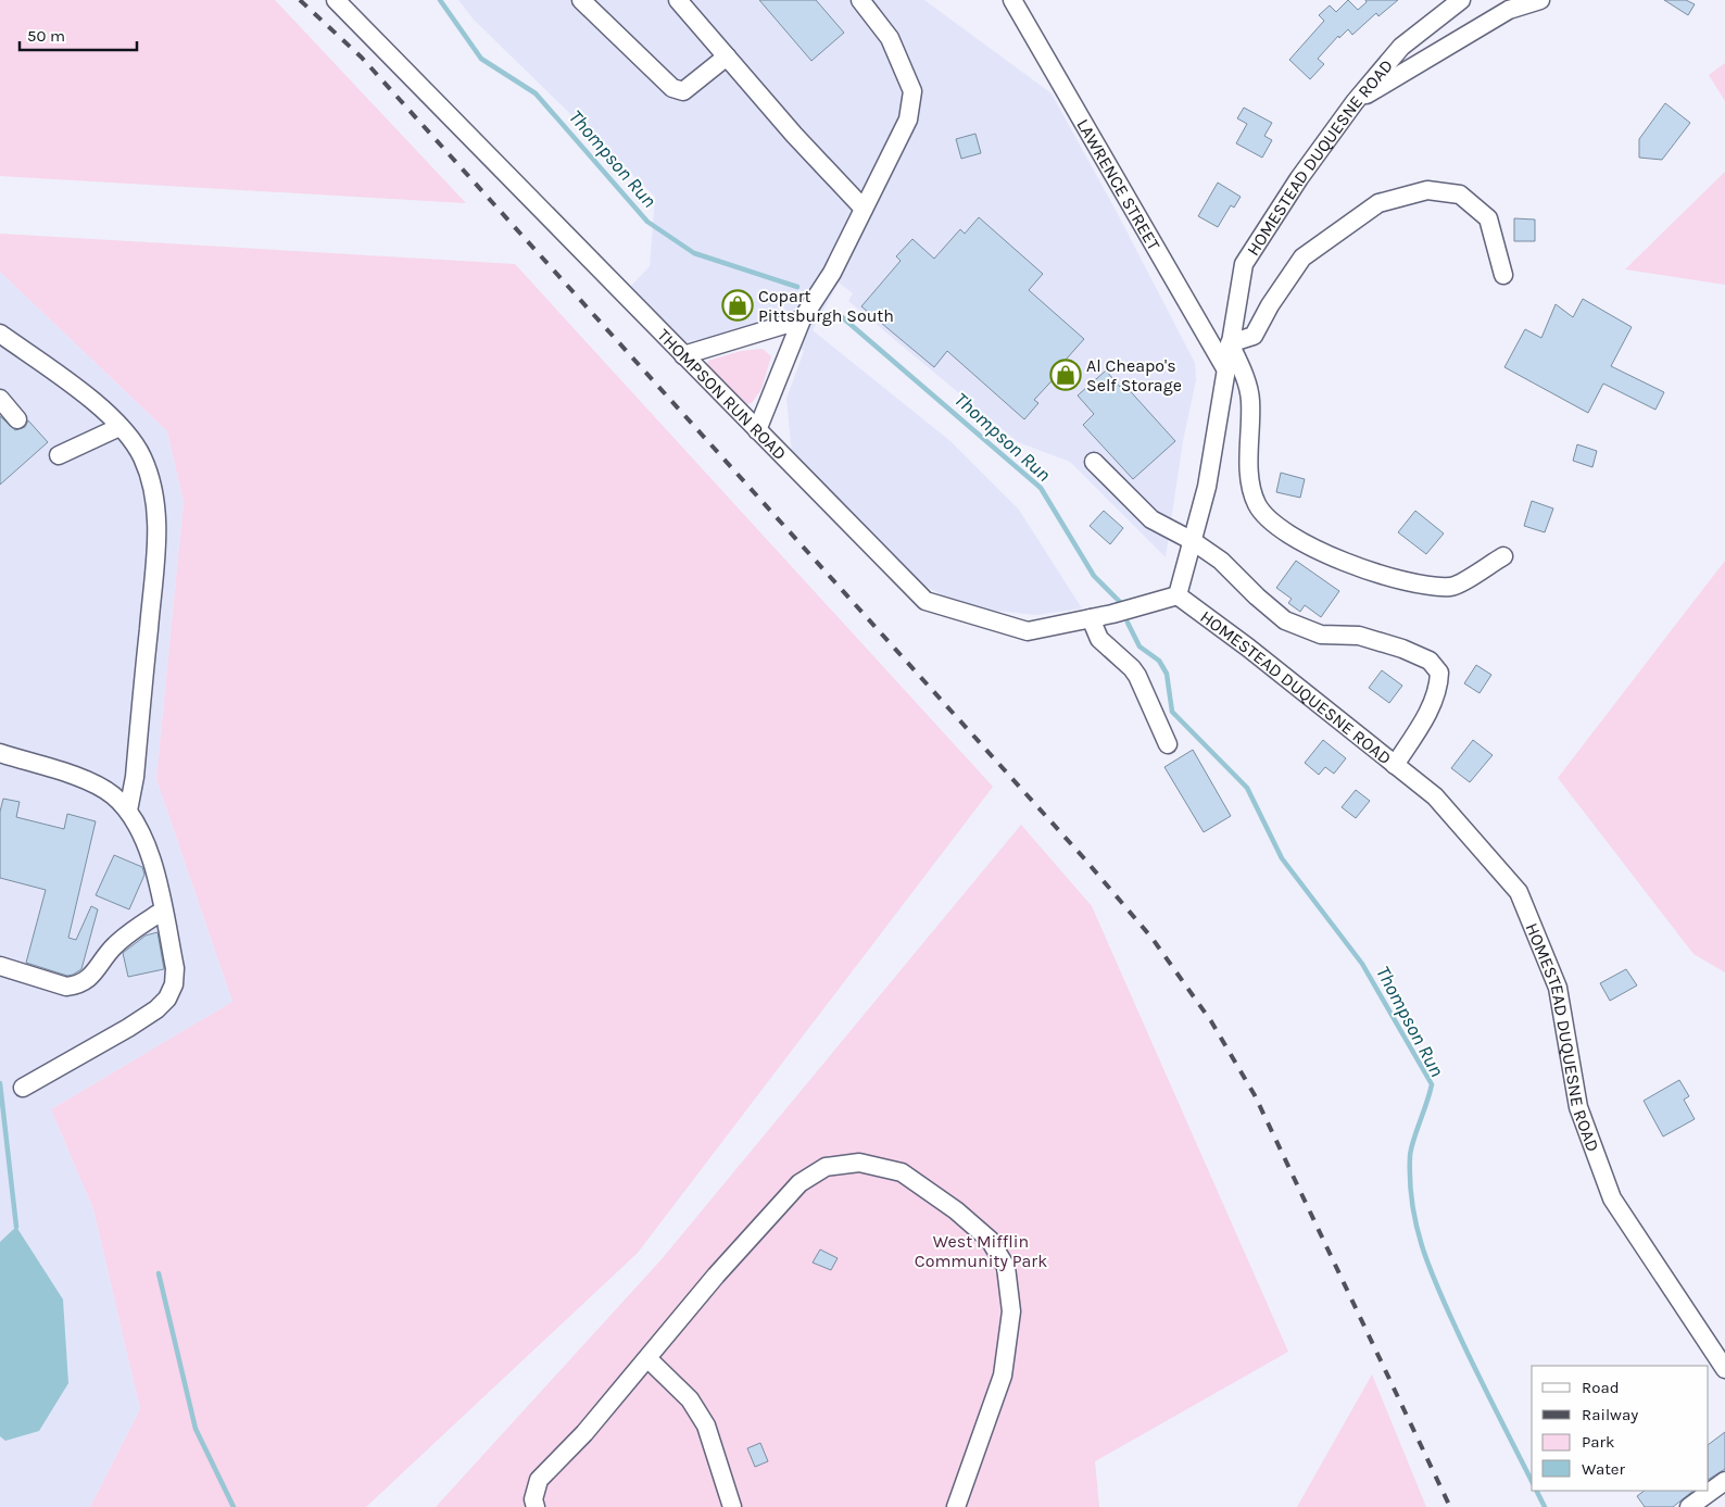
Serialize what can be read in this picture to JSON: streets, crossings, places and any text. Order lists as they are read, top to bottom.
{
  "streets": {
    "street": ["HOMESTEAD DUQUESNE ROAD", "LAWRENCE STREET", "THOMPSON RUN ROAD"]
  },
  "crossings": [
    ["HOMESTEAD DUQUESNE ROAD", "LAWRENCE STREET"],
    ["HOMESTEAD DUQUESNE ROAD", "THOMPSON RUN ROAD"]
  ],
  "water": ["Thompson Run"],
  "parks": ["West Mifflin Community Park"],
  "places": {
    "shop": ["Copart Pittsburgh South", "Al Cheapo's Self Storage"]
  },
  "legend": [
    "Road",
    "Railway",
    "Park",
    "Water"
  ],
  "scale_bar": "50 m"
}
